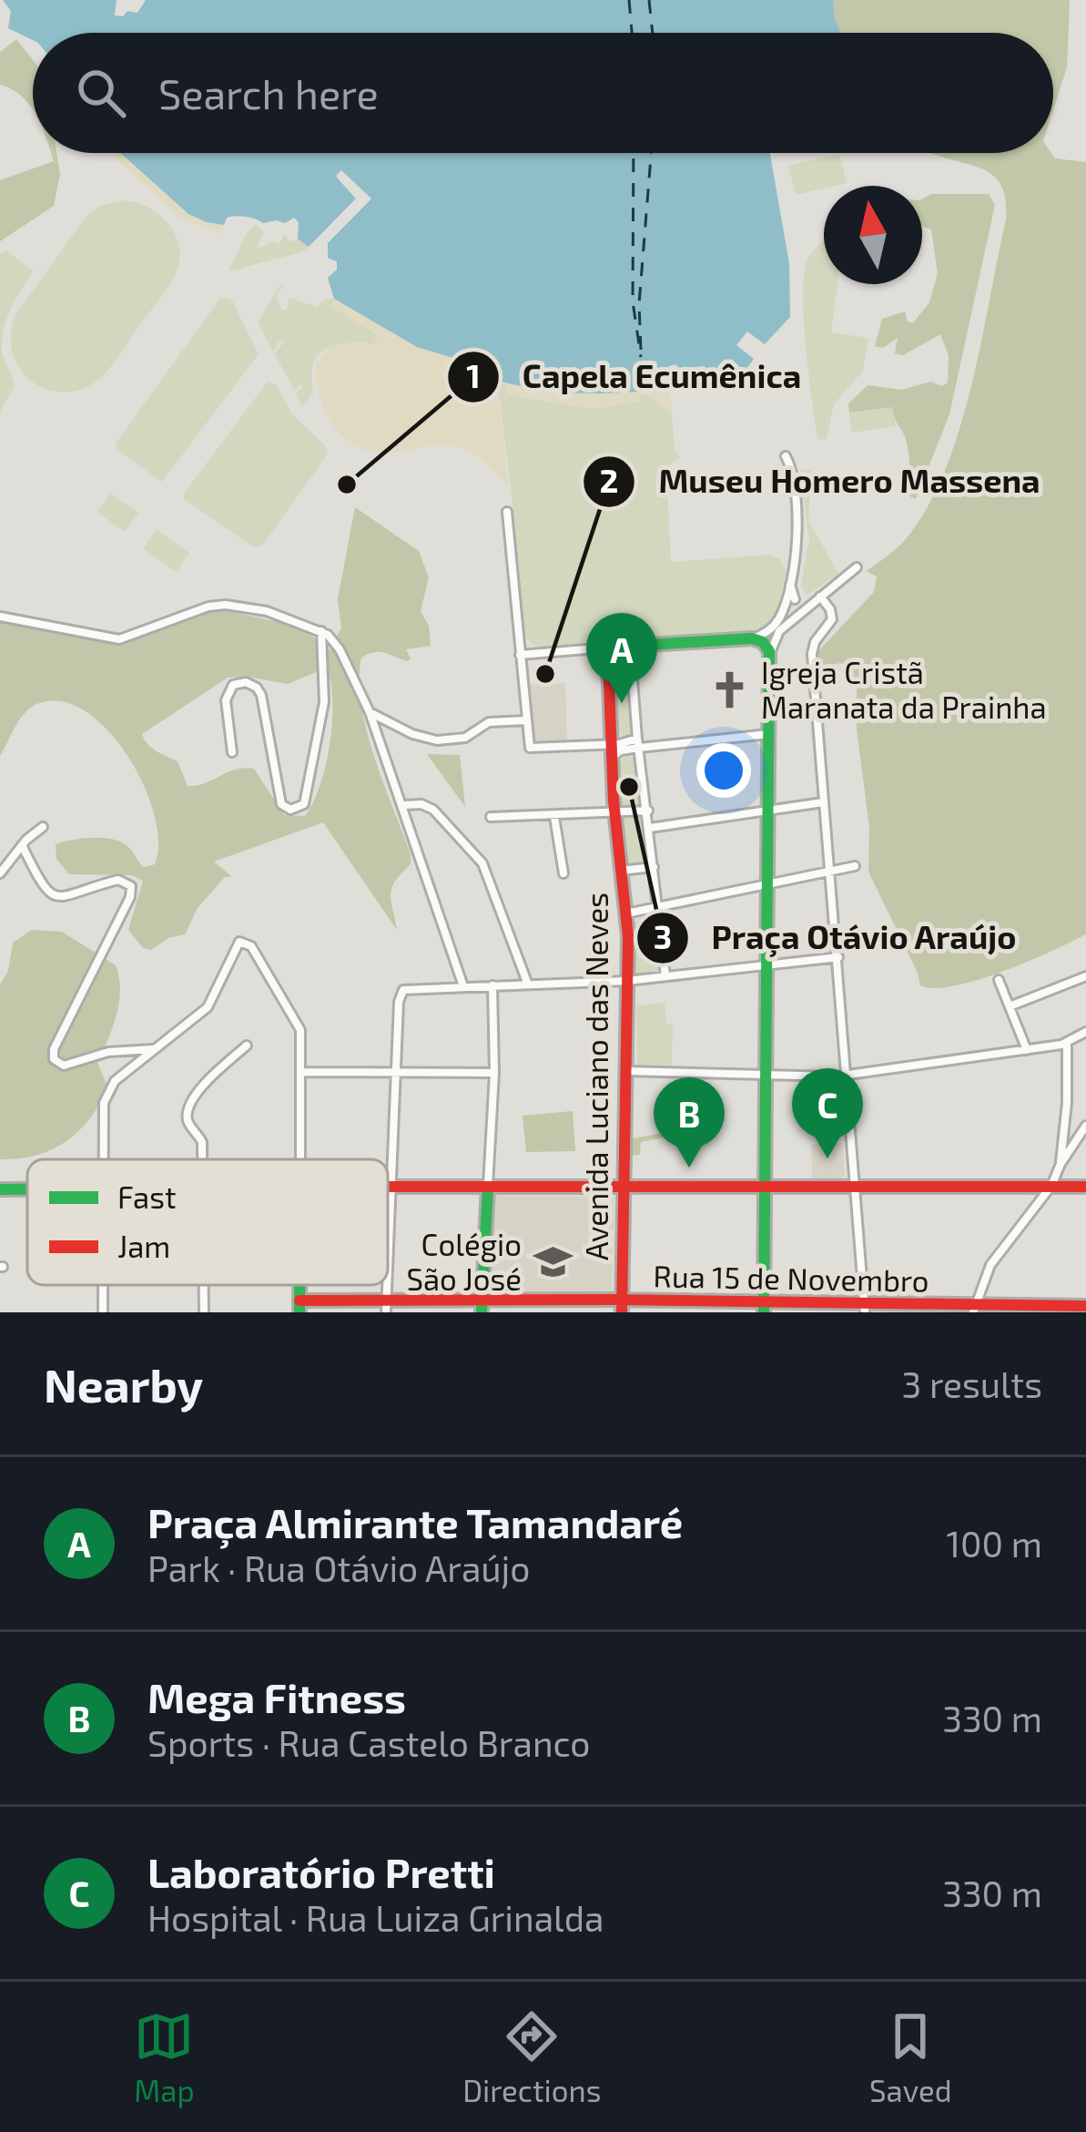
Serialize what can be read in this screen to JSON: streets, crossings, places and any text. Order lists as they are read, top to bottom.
{
  "streets": {
    "main road": ["Avenida Luciano das Neves", "Rua 15 de Novembro"]
  },
  "crossings": [
    ["Avenida Luciano das Neves", "Rua 15 de Novembro"]
  ],
  "places": {
    "other": ["Capela Ecumênica", "Museu Homero Massena", "Praça Otávio Araújo"],
    "church": ["Igreja Cristã Maranata da Prainha"],
    "school or university": ["Colégio São José"]
  },
  "legend": ["Fast", "Jam"],
  "north": "top",
  "page": {
    "search": "Search here",
    "pins": ["A", "C", "B"],
    "heading": ["Nearby", "3 results"],
    "list": [
      {
        "mark": "A",
        "name": "Praça Almirante Tamandaré",
        "note": "Park · Rua Otávio Araújo",
        "value": "100 m"
      },
      {
        "mark": "B",
        "name": "Mega Fitness",
        "note": "Sports · Rua Castelo Branco",
        "value": "330 m"
      },
      {
        "mark": "C",
        "name": "Laboratório Pretti",
        "note": "Hospital · Rua Luiza Grinalda",
        "value": "330 m"
      }
    ],
    "nav": ["Map", "Directions", "Saved"]
  }
}
